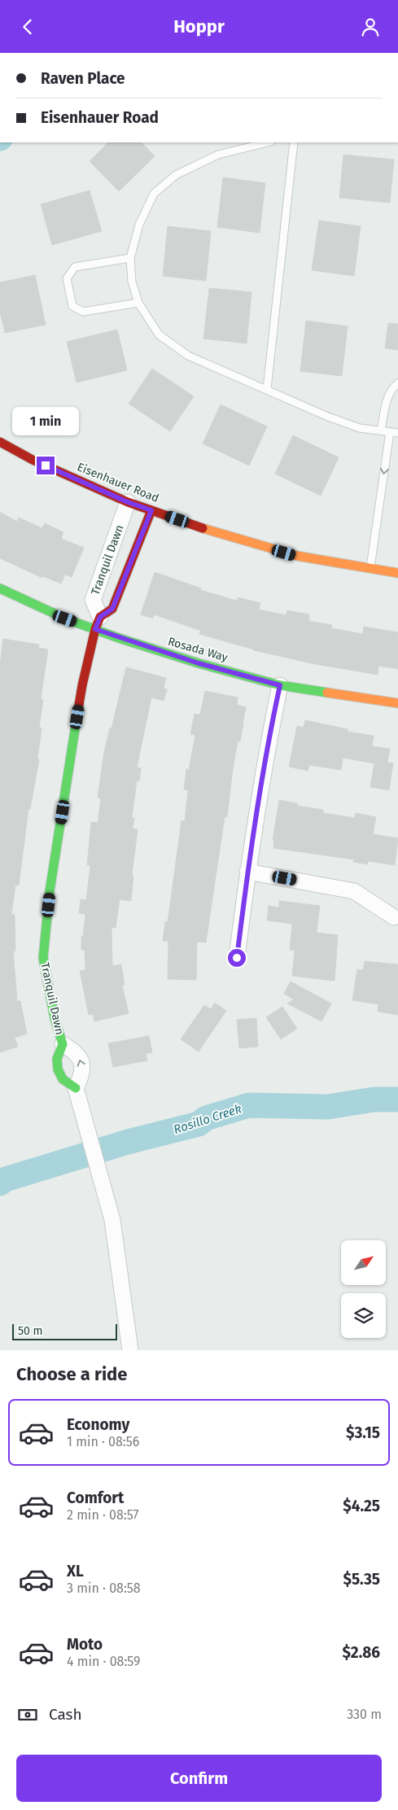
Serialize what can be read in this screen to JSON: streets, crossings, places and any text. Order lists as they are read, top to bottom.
{
  "streets": {
    "street": ["Eisenhauer Road", "Tranquil Dawn", "Rosada Way"]
  },
  "crossings": [
    ["Eisenhauer Road", "Tranquil Dawn"],
    ["Tranquil Dawn", "Rosada Way"]
  ],
  "water": ["Rosillo Creek"],
  "scale_bar": "50 m",
  "north": "top right",
  "page": {
    "header": "Hoppr",
    "banner": ["Raven Place", "Eisenhauer Road"],
    "bubble": "1 min",
    "scale": "50 m",
    "heading": "Choose a ride",
    "list": [
      {
        "name": "Economy",
        "note": "1 min · 08:56",
        "value": "$3.15"
      },
      {
        "name": "Comfort",
        "note": "2 min · 08:57",
        "value": "$4.25"
      },
      {
        "name": "XL",
        "note": "3 min · 08:58",
        "value": "$5.35"
      },
      {
        "name": "Moto",
        "note": "4 min · 08:59",
        "value": "$2.86"
      }
    ],
    "pay": ["Cash", "330 m"],
    "buttons": "Confirm"
  }
}
